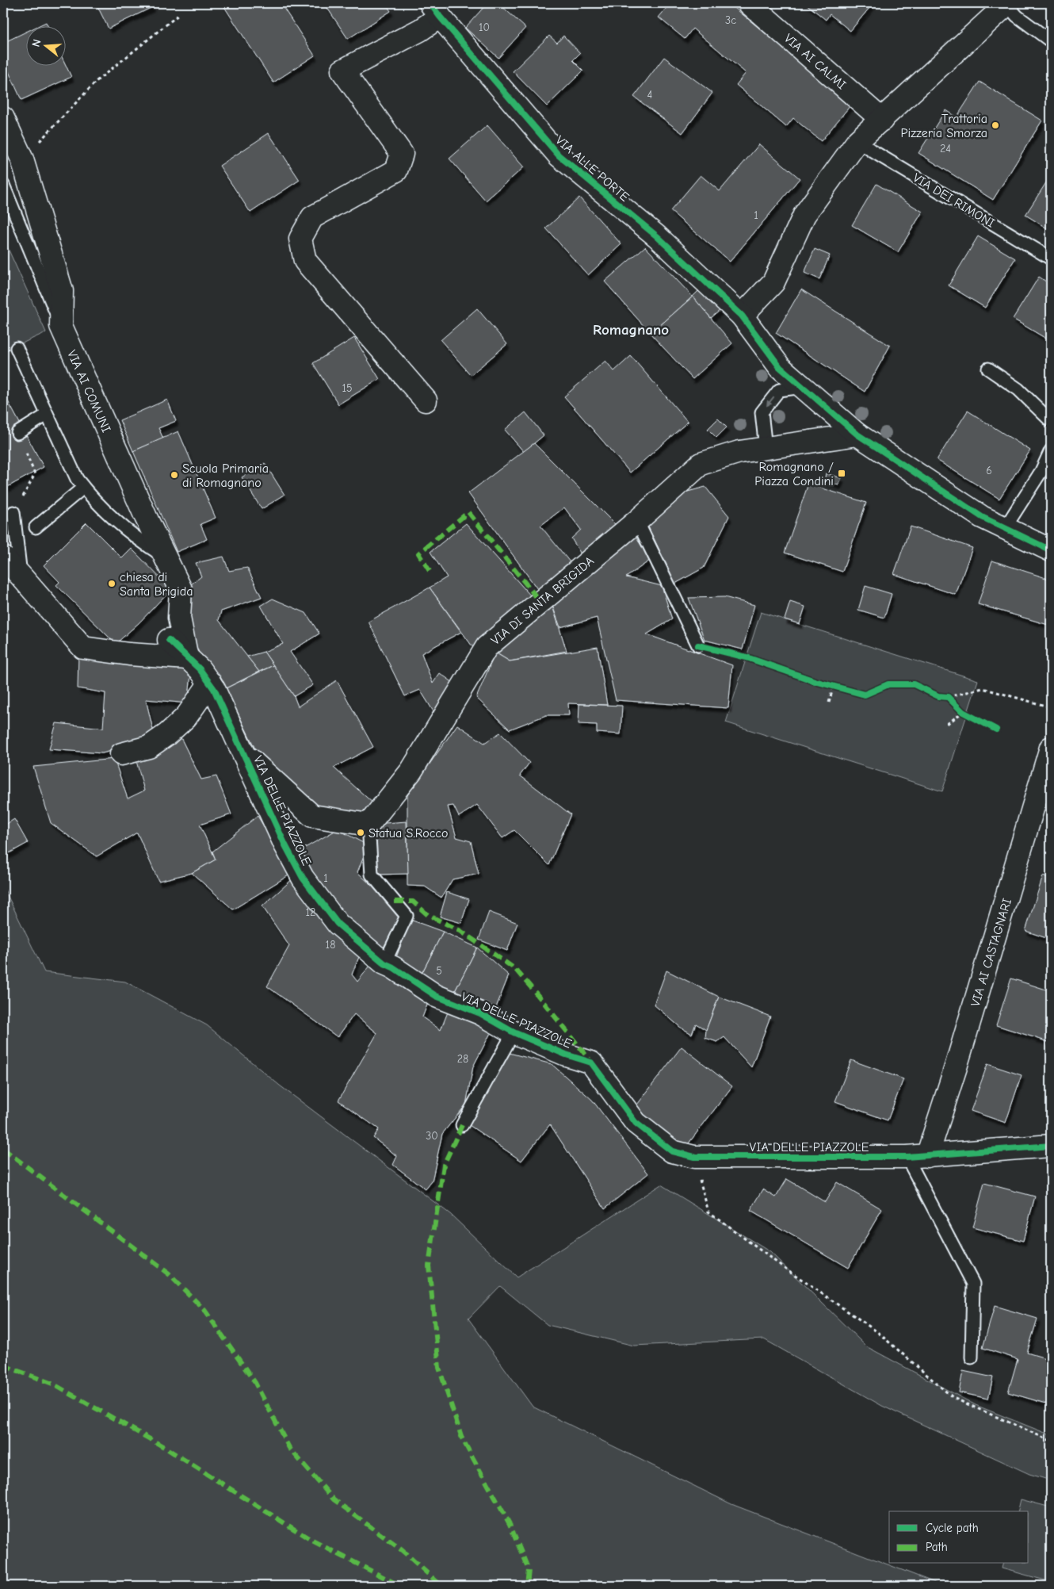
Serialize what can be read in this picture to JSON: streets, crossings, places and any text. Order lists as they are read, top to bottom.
{
  "streets": {
    "street": [
      "VIA AI CALMI",
      "VIA ALLE PORTE",
      "VIA AI COMUNI",
      "VIA DI SANTA BRIGIDA",
      "VIA DELLE PIAZZOLE",
      "VIA AI CASTAGNARI"
    ],
    "lane": ["VIA DEI RIMONI"]
  },
  "crossings": [
    ["VIA ALLE PORTE", "VIA DI SANTA BRIGIDA"],
    ["VIA AI COMUNI", "VIA DELLE PIAZZOLE"],
    ["VIA DELLE PIAZZOLE", "VIA AI CASTAGNARI"]
  ],
  "districts": ["Romagnano"],
  "places": {
    "other": [
      "Trattoria Pizzeria Smorza",
      "Scuola Primaria di Romagnano",
      "chiesa di Santa Brigida",
      "Statua S.Rocco"
    ],
    "transit": ["Romagnano / Piazza Condini"]
  },
  "house_numbers": [
    "3c",
    "10",
    "4",
    "24",
    "1",
    "15",
    "6",
    "1",
    "12",
    "18",
    "5",
    "28",
    "30"
  ],
  "legend": ["Cycle path", "Path"],
  "north": "left"
}
